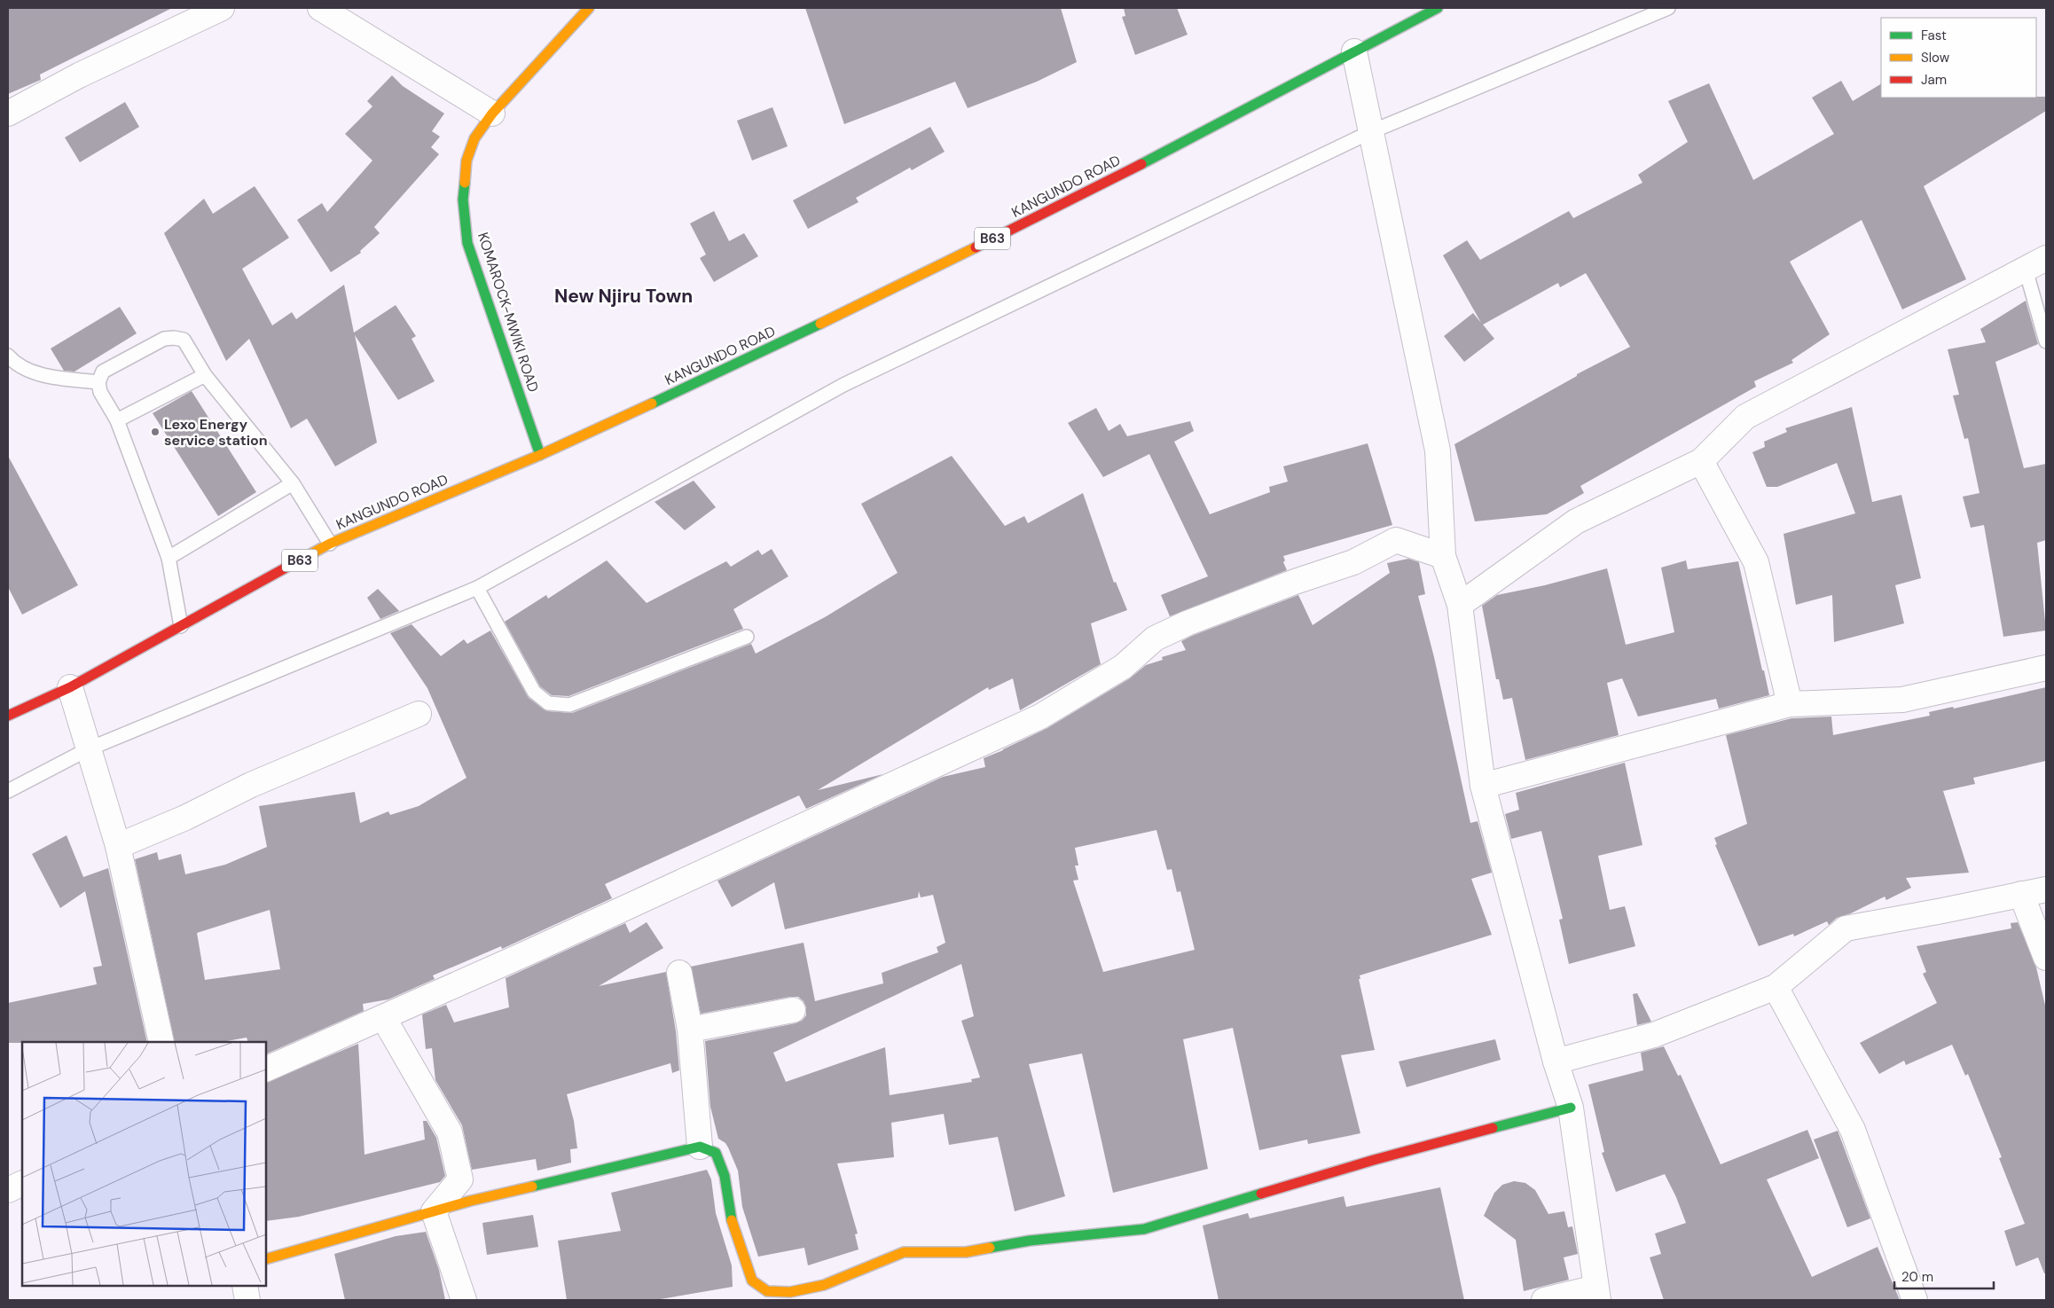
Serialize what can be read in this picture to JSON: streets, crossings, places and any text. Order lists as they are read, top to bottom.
{
  "streets": {
    "main road": ["KANGUNDO ROAD", "B63", "KOMAROCK-MWIKI ROAD"]
  },
  "crossings": [
    ["KANGUNDO ROAD", "KOMAROCK-MWIKI ROAD"]
  ],
  "districts": ["New Njiru Town"],
  "places": ["Lexo Energy service station"],
  "legend": ["Fast", "Slow", "Jam"],
  "scale_bar": "20 m"
}
